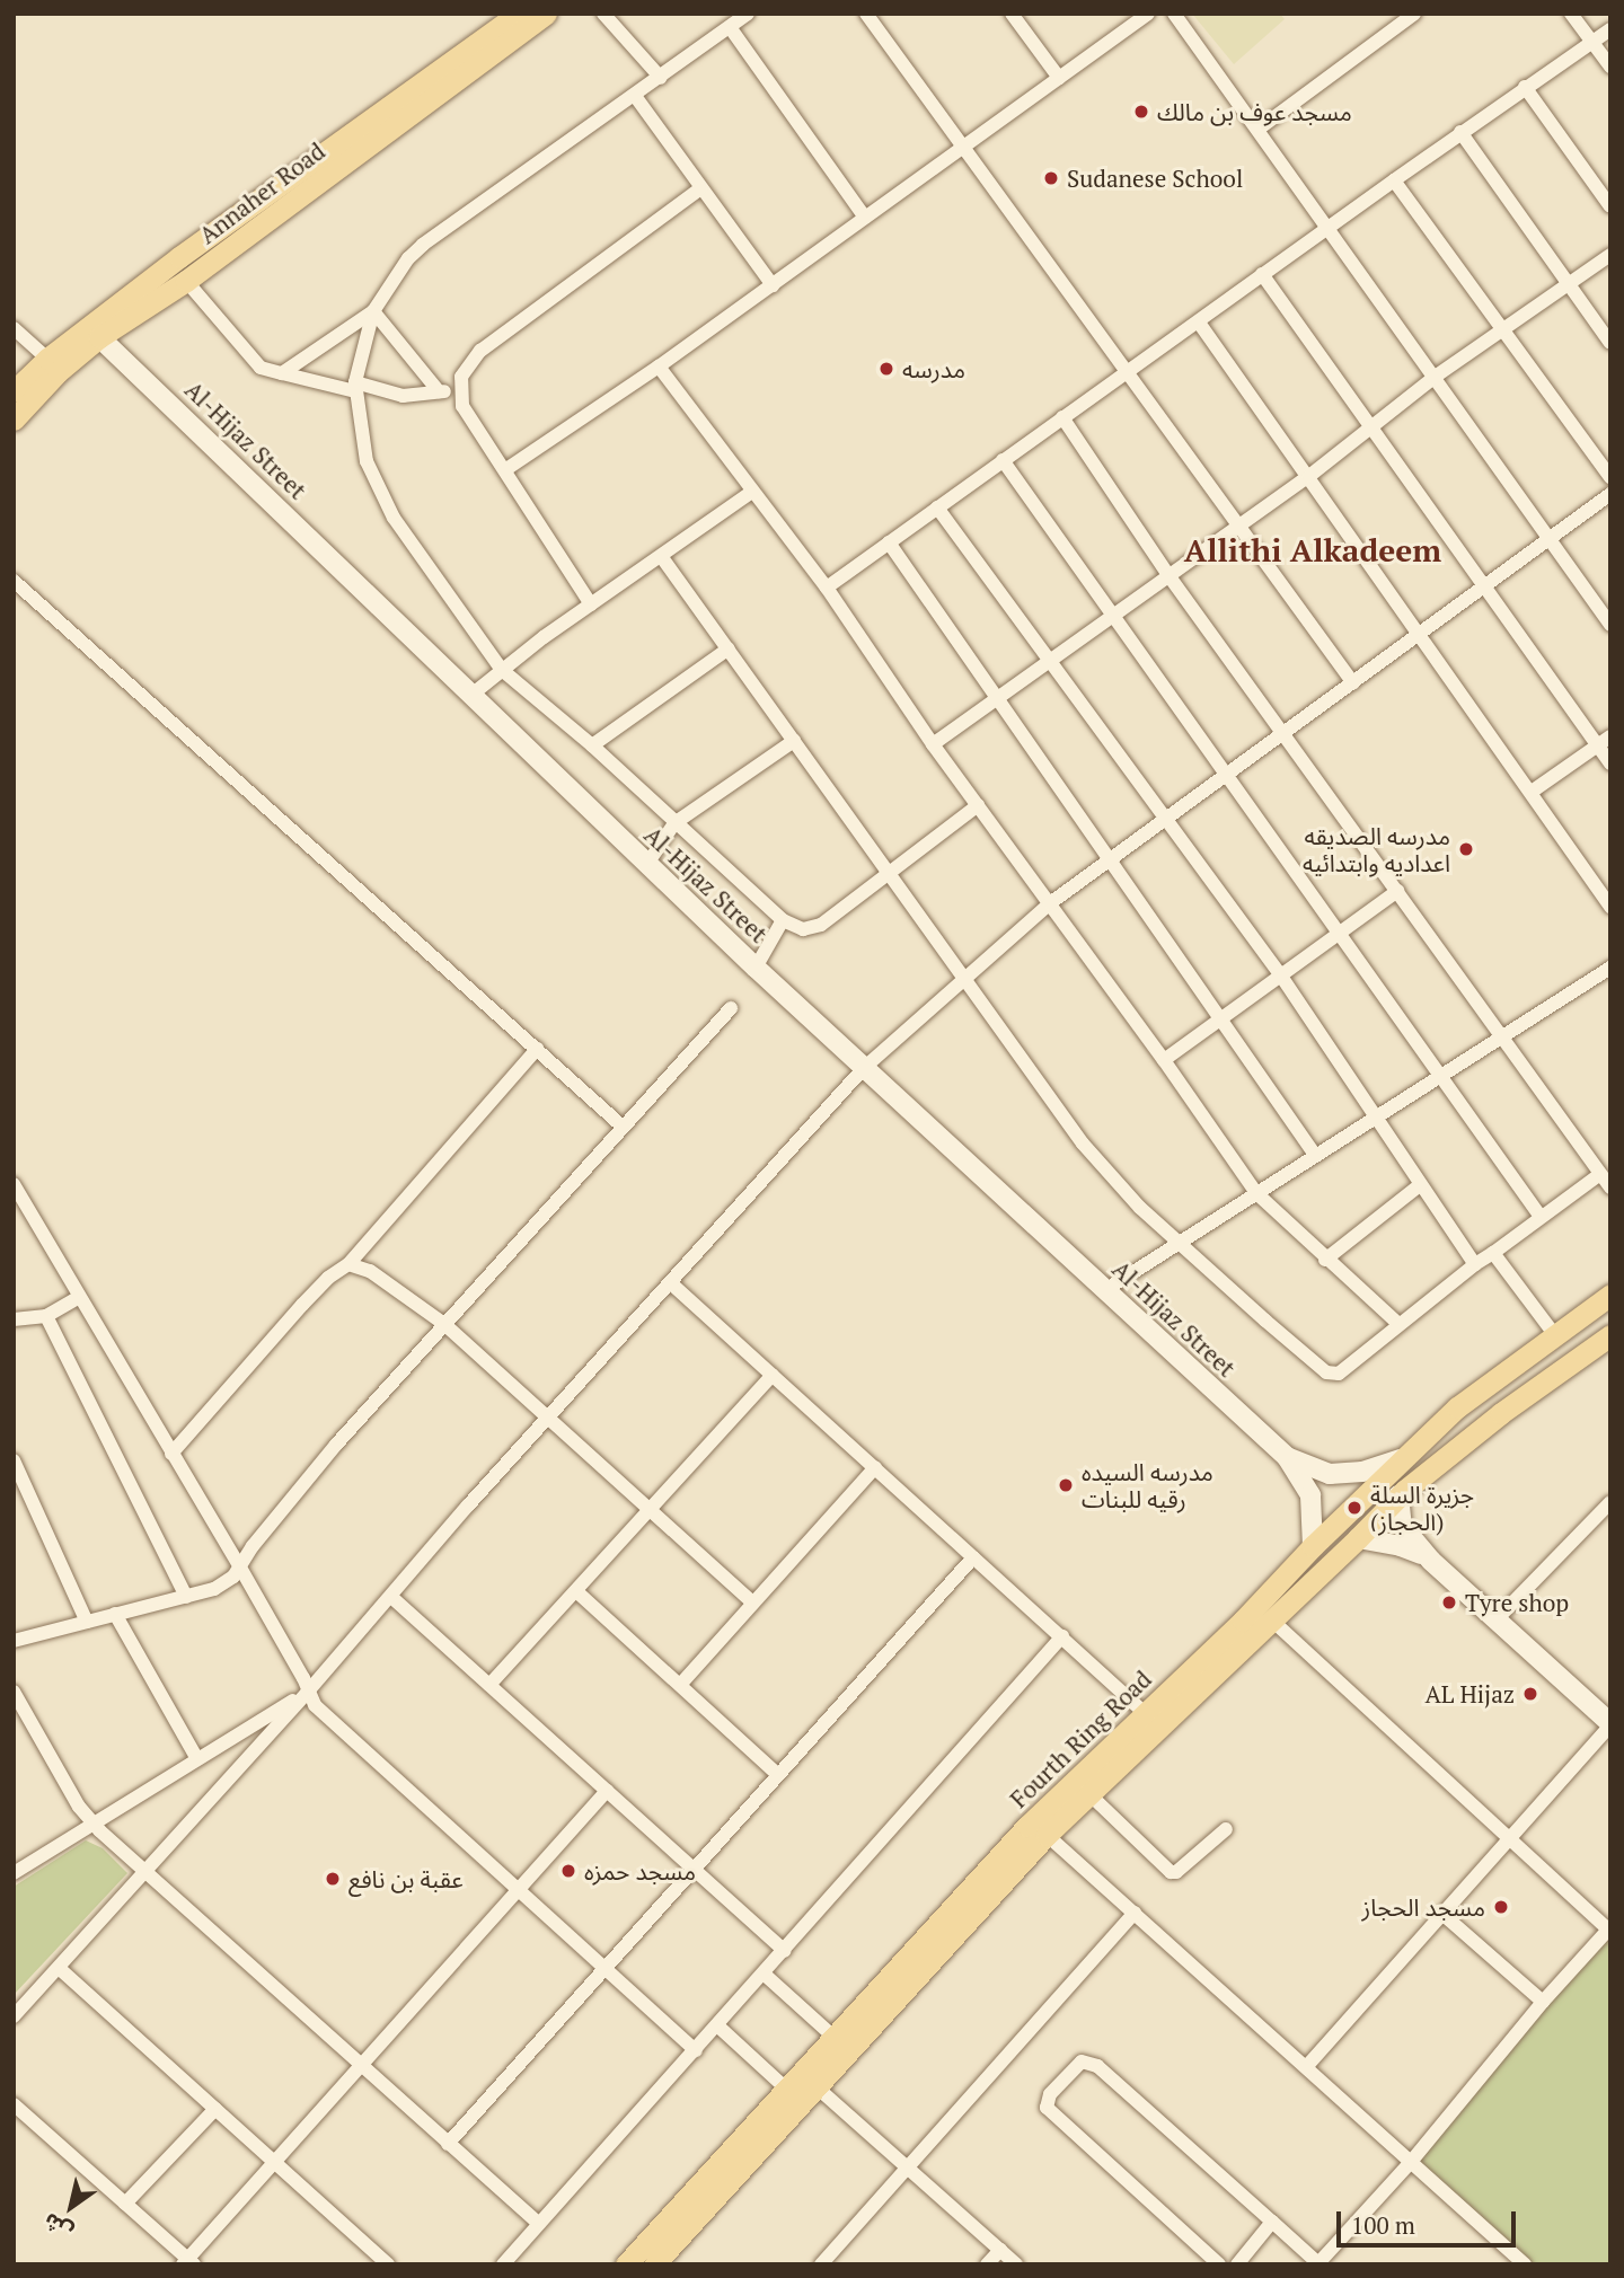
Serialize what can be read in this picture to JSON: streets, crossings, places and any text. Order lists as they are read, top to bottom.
{
  "streets": {
    "main road": ["Annaher Road", "Al-Hijaz Street", "Fourth Ring Road"]
  },
  "crossings": [
    ["Annaher Road", "Al-Hijaz Street"],
    ["Al-Hijaz Street", "Fourth Ring Road"]
  ],
  "districts": ["Allithi Alkadeem"],
  "places": [
    "مسجد عوف بن مالك",
    "Sudanese School",
    "مدرسه",
    "مدرسه الصديقه اعداديه وابتدائيه",
    "مدرسه السيده رقيه للبنات",
    "جزيرة السلة (الحجاز)",
    "Tyre shop",
    "AL Hijaz",
    "مسجد حمزه",
    "عقبة بن نافع",
    "مسجد الحجاز"
  ],
  "scale_bar": "100 m",
  "north": "bottom left"
}
